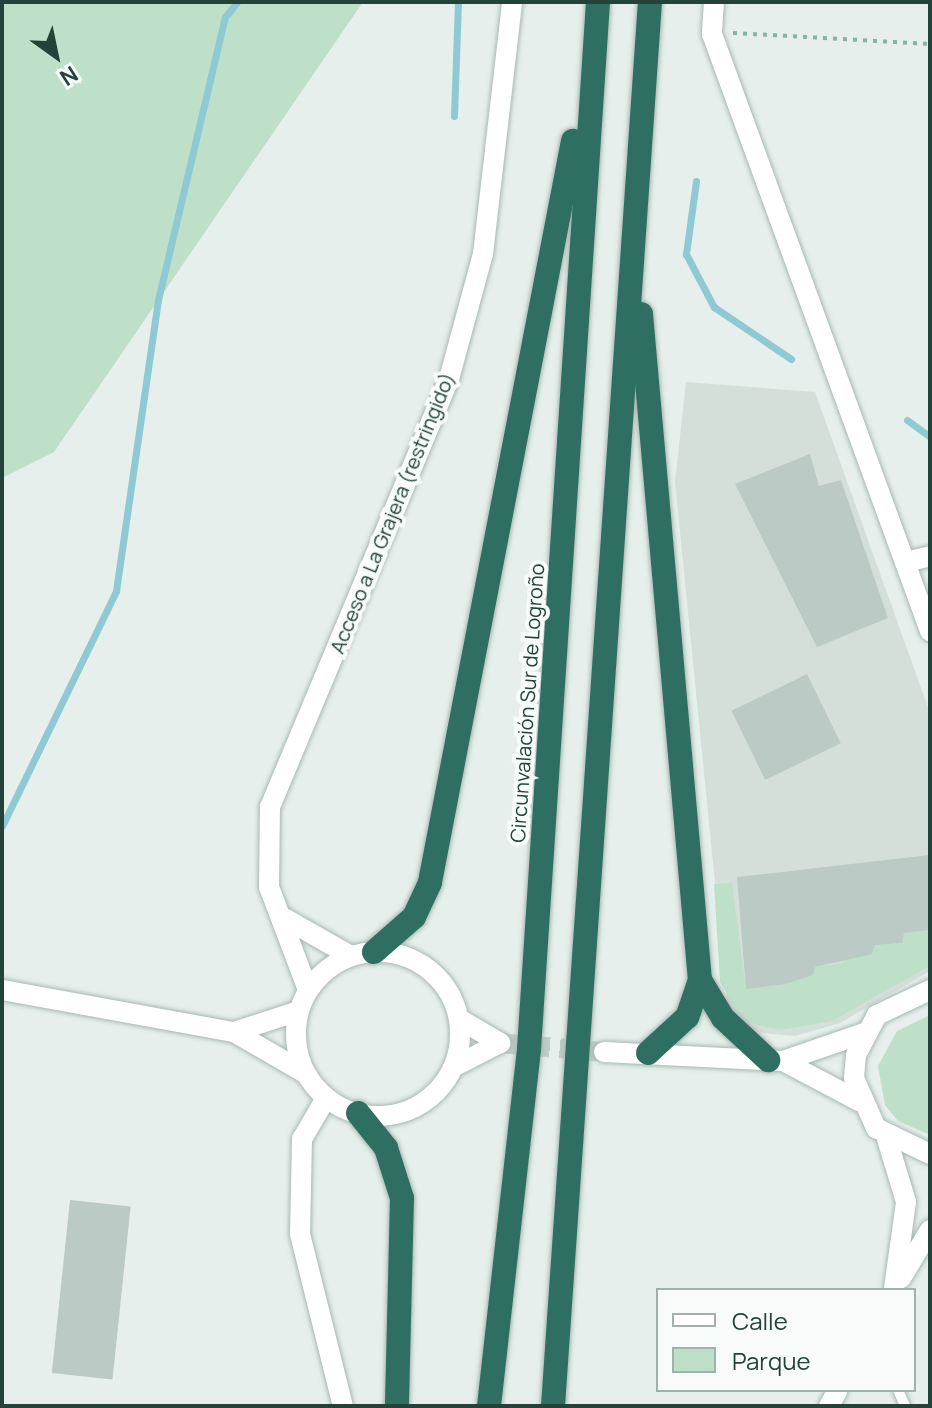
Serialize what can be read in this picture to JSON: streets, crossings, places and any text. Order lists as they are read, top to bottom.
{
  "streets": {
    "highway": ["Circunvalación Sur de Logroño"],
    "street": ["Acceso a La Grajera (restringido)"]
  },
  "legend": ["Calle", "Parque"],
  "north": "bottom right"
}
